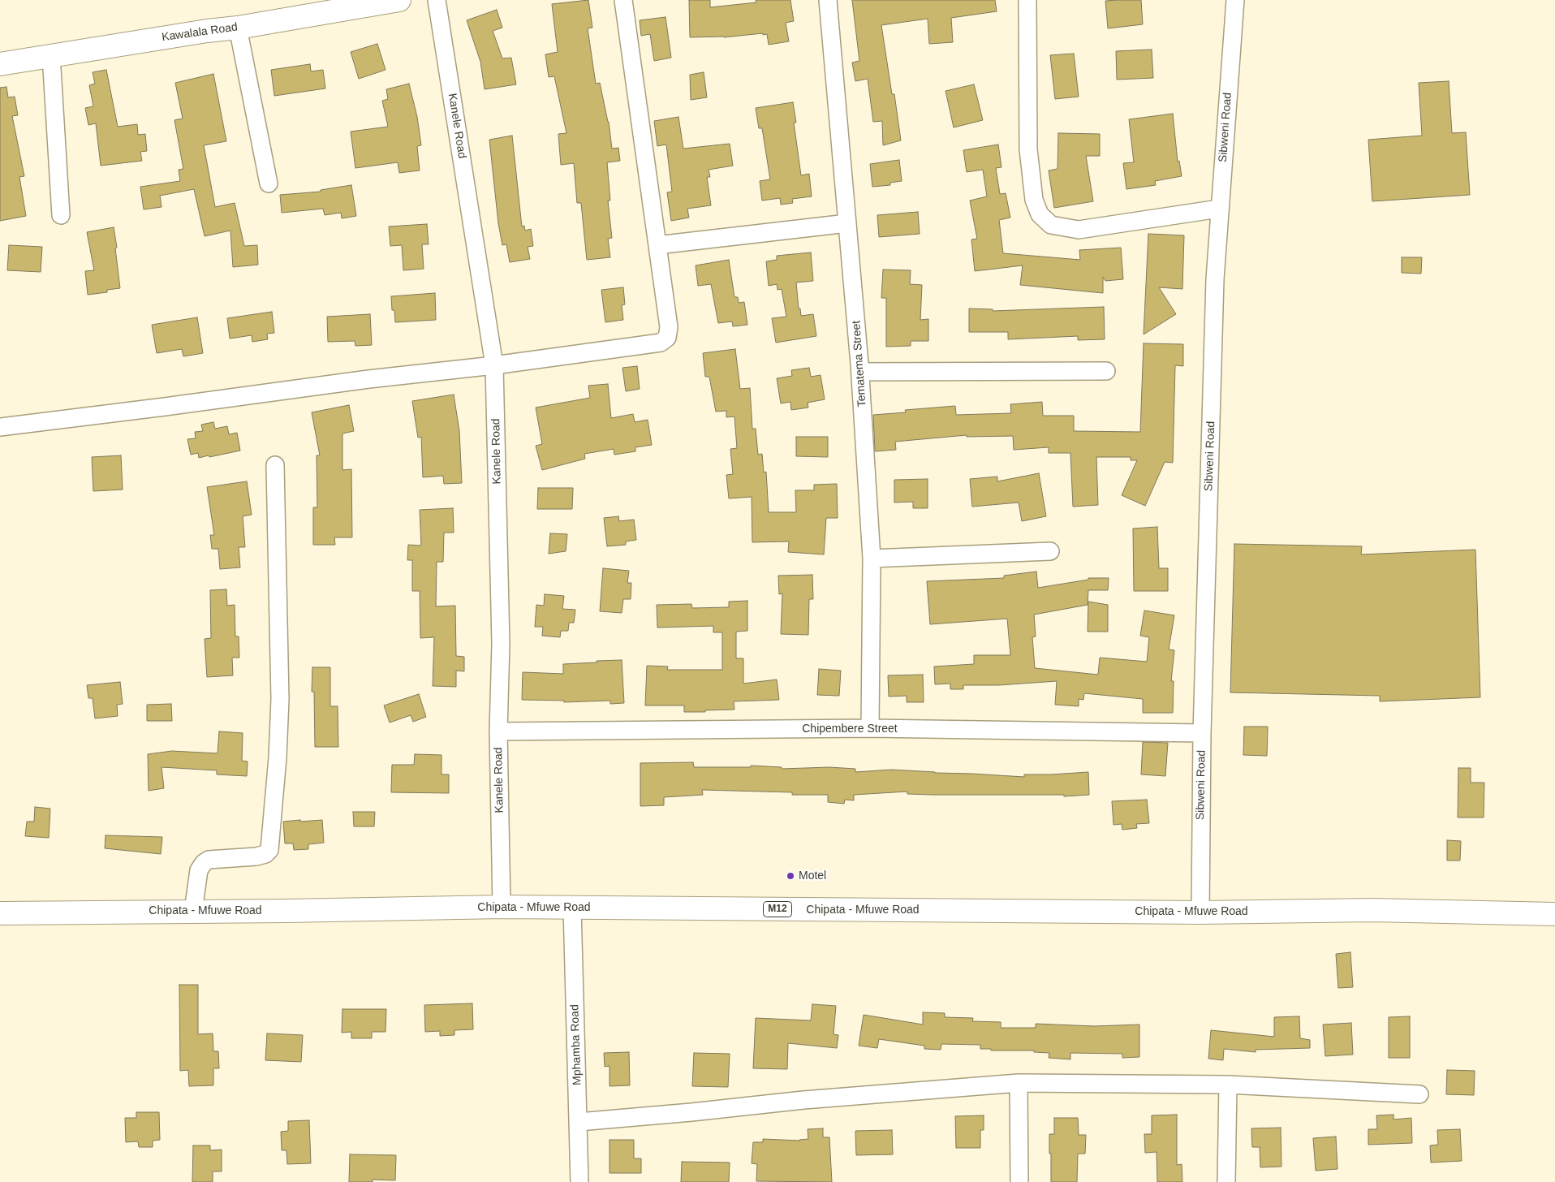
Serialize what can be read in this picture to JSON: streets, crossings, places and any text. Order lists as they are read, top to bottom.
{
  "streets": {
    "main road": ["Kawalala Road", "Chipata - Mfuwe Road", "M12"],
    "street": [
      "Kanele Road",
      "Sibweni Road",
      "Tematema Street",
      "Chipembere Street",
      "Mphamba Road"
    ]
  },
  "crossings": [
    ["Kanele Road", "Chipembere Street"],
    ["Kanele Road", "Chipata - Mfuwe Road"],
    ["Sibweni Road", "Chipembere Street"],
    ["Sibweni Road", "Chipata - Mfuwe Road"],
    ["Tematema Street", "Chipembere Street"],
    ["Chipata - Mfuwe Road", "Mphamba Road"]
  ],
  "places": ["Motel"]
}
